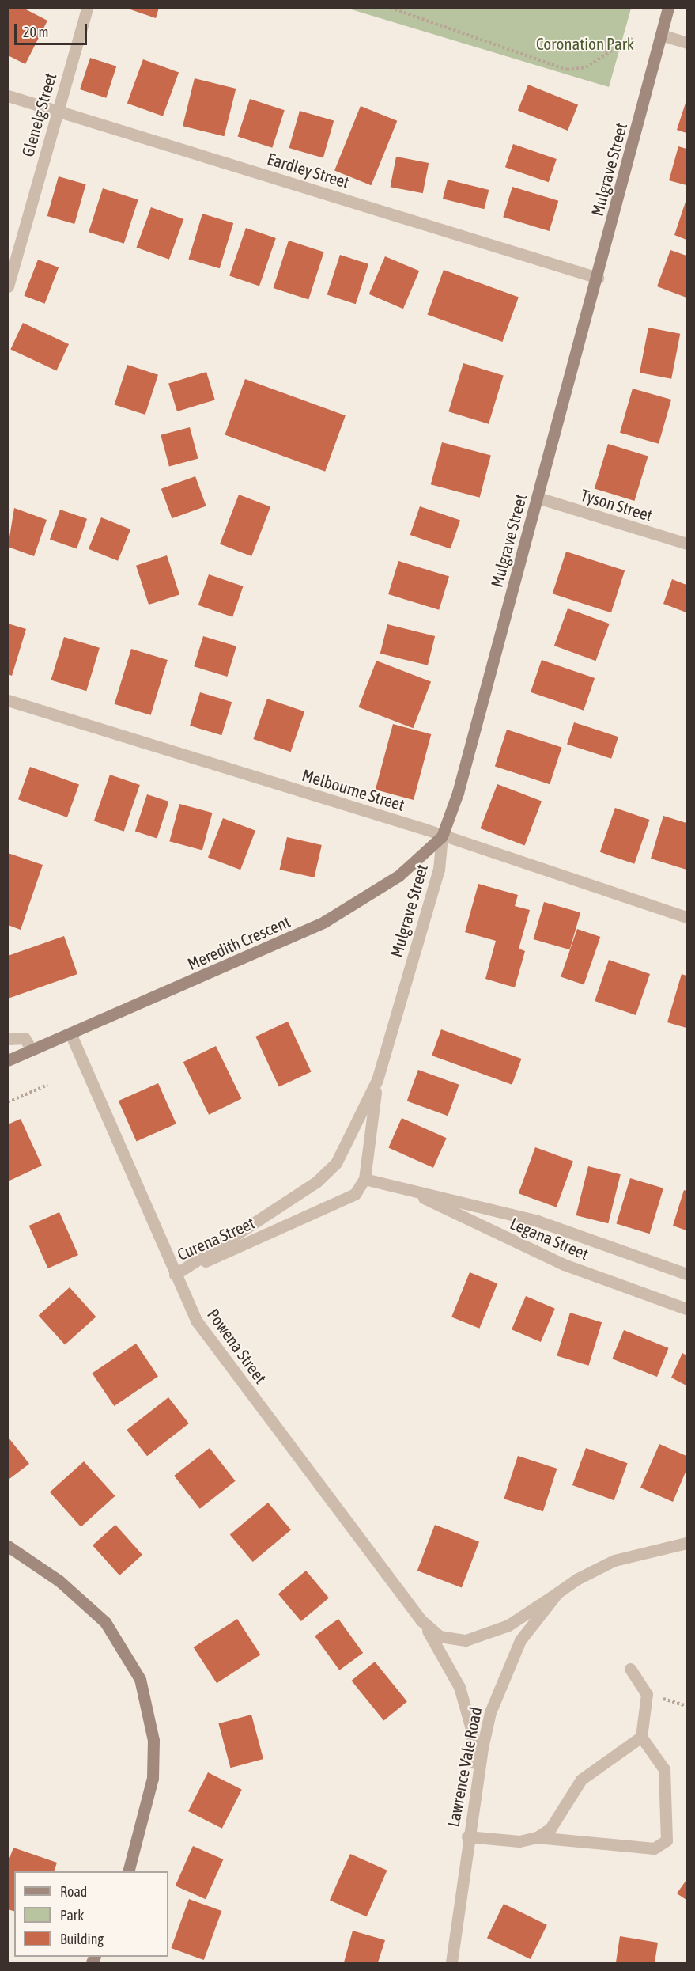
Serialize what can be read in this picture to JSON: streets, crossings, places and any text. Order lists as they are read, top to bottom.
{
  "streets": {
    "street": [
      "Glenelg Street",
      "Mulgrave Street",
      "Eardley Street",
      "Tyson Street",
      "Melbourne Street",
      "Meredith Crescent",
      "Curena Street",
      "Legana Street",
      "Powena Street",
      "Lawrence Vale Road"
    ]
  },
  "crossings": [
    ["Glenelg Street", "Eardley Street"],
    ["Mulgrave Street", "Eardley Street"],
    ["Mulgrave Street", "Tyson Street"],
    ["Mulgrave Street", "Melbourne Street"],
    ["Mulgrave Street", "Meredith Crescent"],
    ["Mulgrave Street", "Curena Street"],
    ["Mulgrave Street", "Legana Street"],
    ["Melbourne Street", "Meredith Crescent"],
    ["Meredith Crescent", "Powena Street"],
    ["Curena Street", "Legana Street"],
    ["Curena Street", "Powena Street"],
    ["Powena Street", "Lawrence Vale Road"]
  ],
  "parks": ["Coronation Park"],
  "legend": ["Road", "Park", "Building"],
  "scale_bar": "20 m"
}
